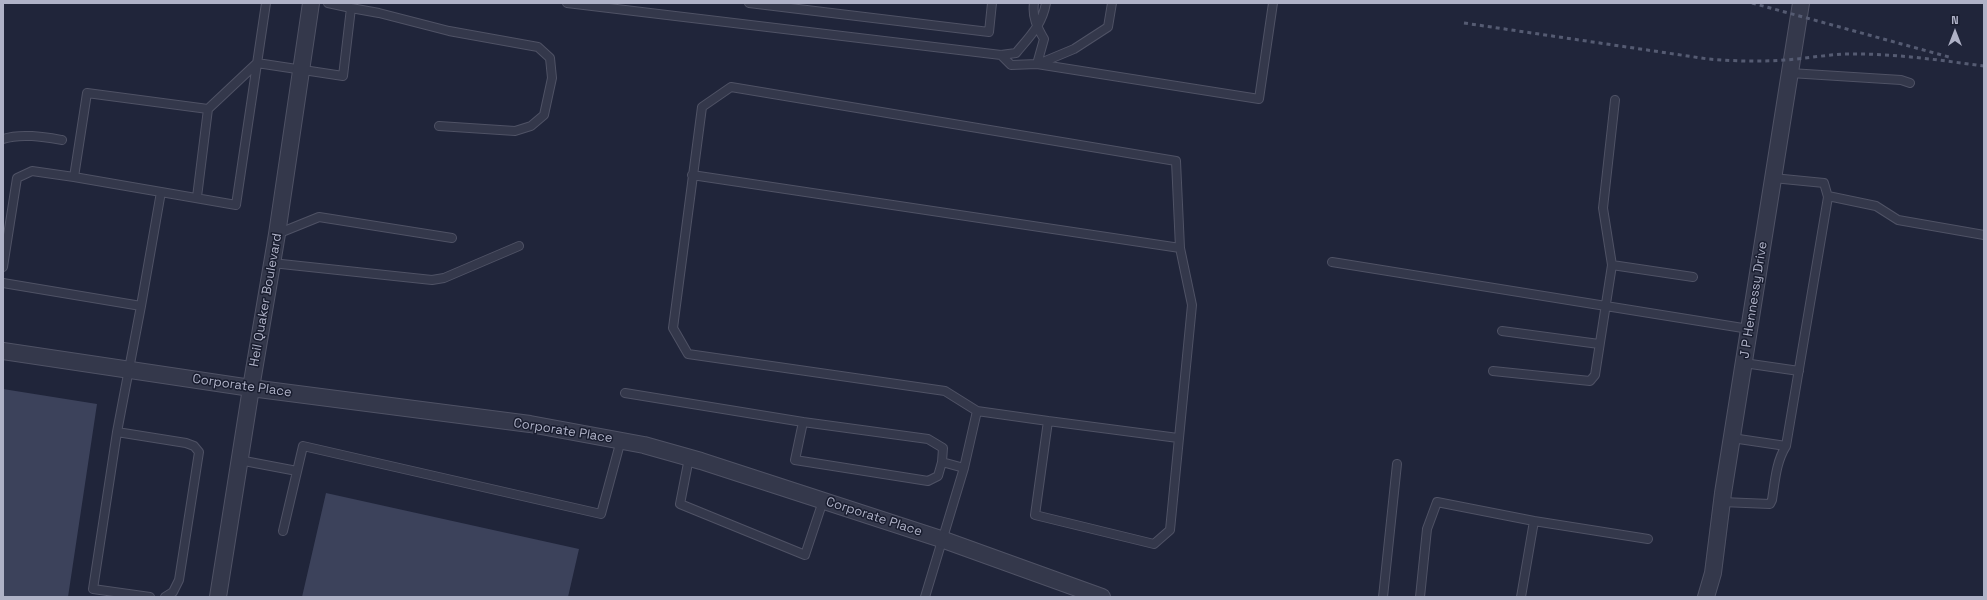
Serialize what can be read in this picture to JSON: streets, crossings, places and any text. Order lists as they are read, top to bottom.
{
  "streets": {
    "street": ["Heil Quaker Boulevard", "J P Hennessy Drive", "Corporate Place"]
  },
  "crossings": [
    ["Heil Quaker Boulevard", "Corporate Place"]
  ],
  "north": "top"
}
